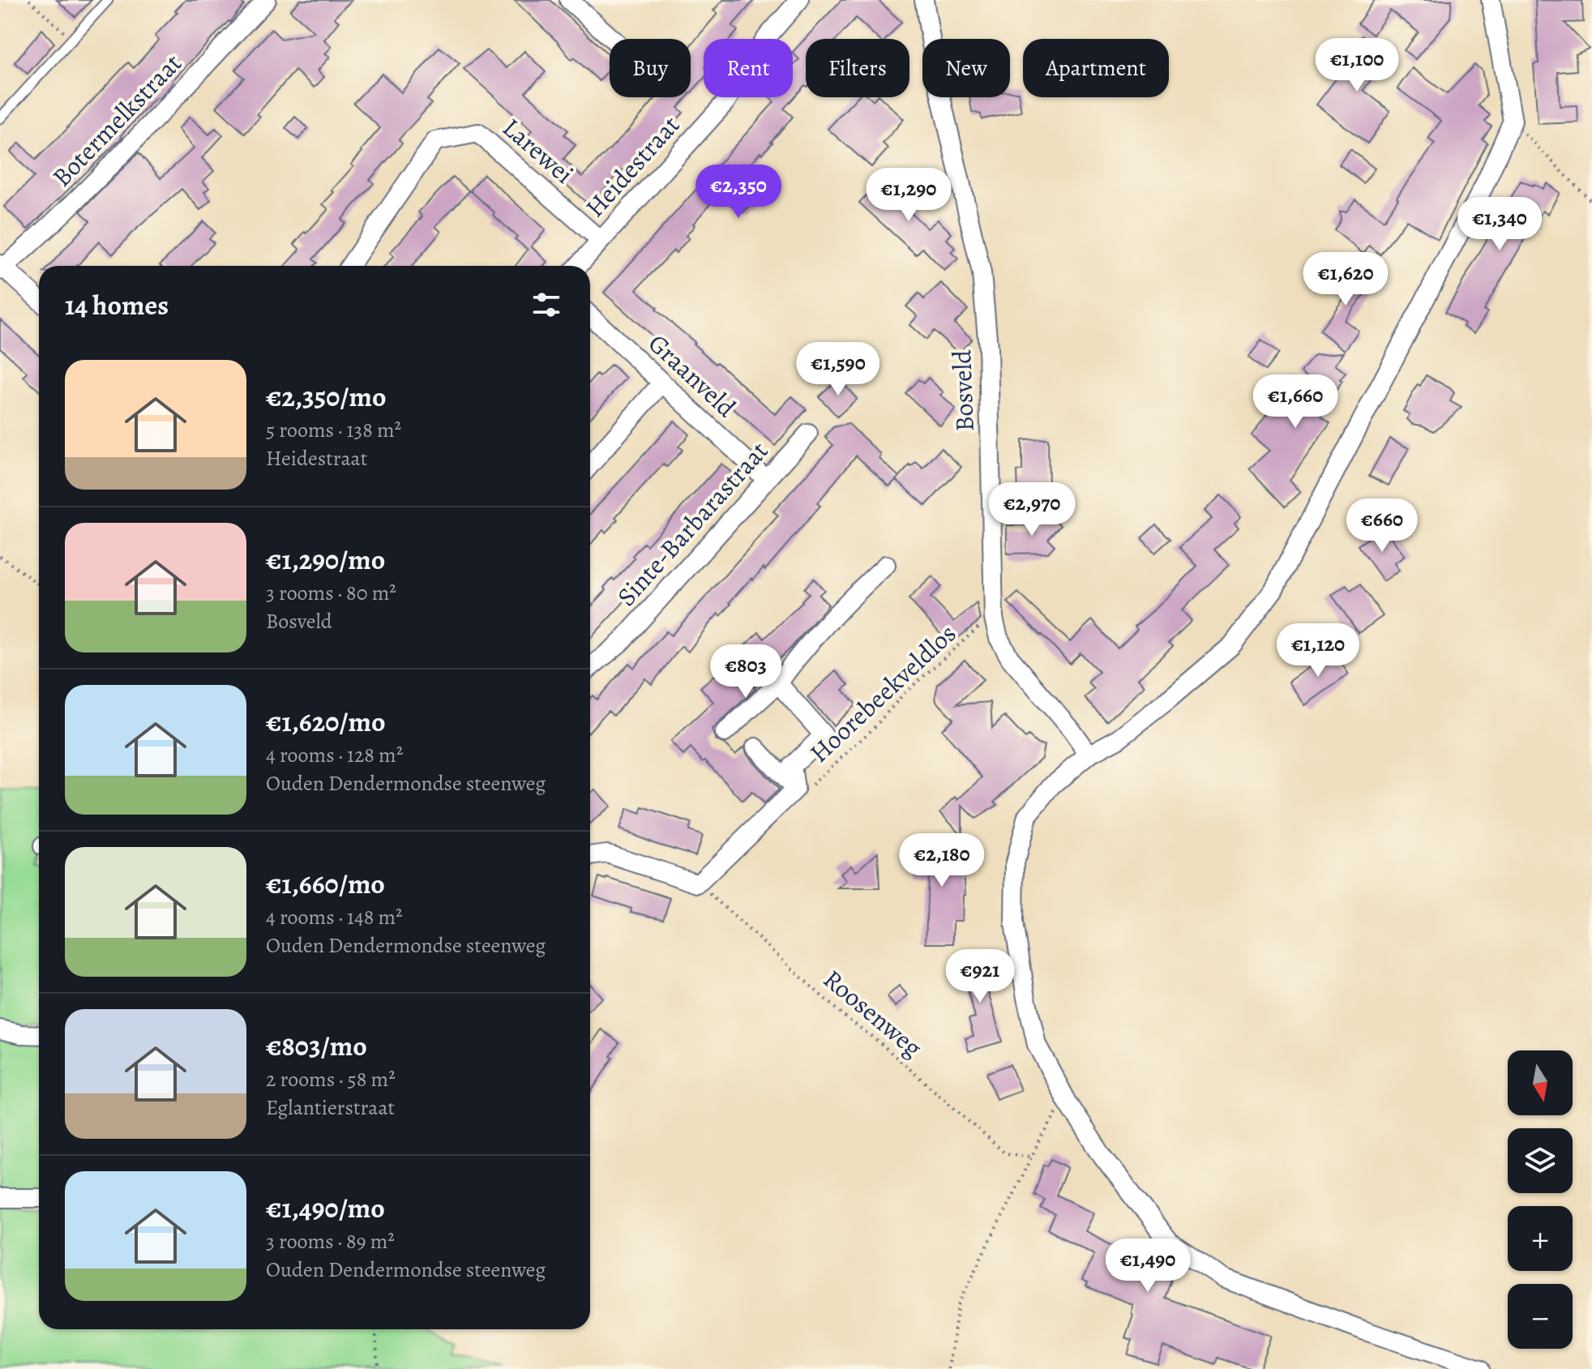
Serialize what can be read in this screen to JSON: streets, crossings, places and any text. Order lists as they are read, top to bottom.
{
  "streets": {
    "street": [
      "Botermelkstraat",
      "Larewei",
      "Heidestraat",
      "Graanveld",
      "Bosveld",
      "Sinte-Barbarastraat"
    ],
    "path": ["Hoorebeekveldlos", "Roosenweg"]
  },
  "crossings": [
    ["Larewei", "Heidestraat"],
    ["Graanveld", "Sinte-Barbarastraat"],
    ["Bosveld", "Hoorebeekveldlos"]
  ],
  "north": "bottom",
  "page": {
    "price": [
      "€1,100",
      "€2,350",
      "€1,290",
      "€1,340",
      "€1,620",
      "€1,590",
      "€1,660",
      "€2,970",
      "€660",
      "€1,120",
      "€803",
      "€2,180",
      "€921",
      "€1,490"
    ],
    "chip": [
      "Buy",
      "Rent",
      "Filters",
      "New",
      "Apartment"
    ],
    "heading": "14 homes",
    "list": [
      {
        "name": "€2,350/mo",
        "note": "5 rooms · 138 m² · Heidestraat"
      },
      {
        "name": "€1,290/mo",
        "note": "3 rooms · 80 m² · Bosveld"
      },
      {
        "name": "€1,620/mo",
        "note": "4 rooms · 128 m² · Ouden Dendermondse steenweg"
      },
      {
        "name": "€1,660/mo",
        "note": "4 rooms · 148 m² · Ouden Dendermondse steenweg"
      },
      {
        "name": "€803/mo",
        "note": "2 rooms · 58 m² · Eglantierstraat"
      },
      {
        "name": "€1,490/mo",
        "note": "3 rooms · 89 m² · Ouden Dendermondse steenweg"
      }
    ],
    "map_buttons": ["+", "−"]
  }
}
